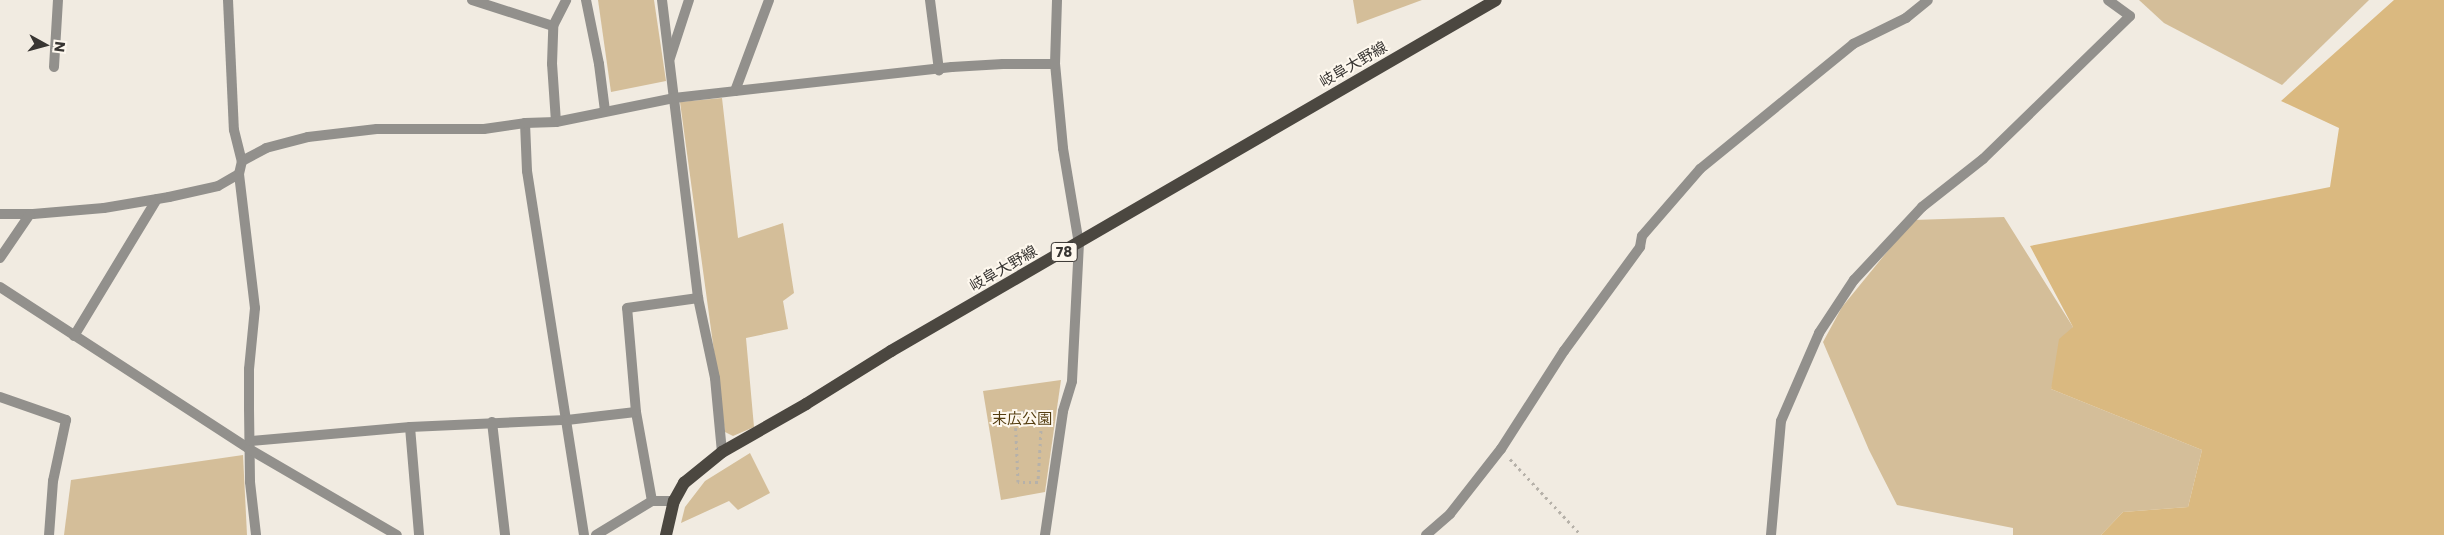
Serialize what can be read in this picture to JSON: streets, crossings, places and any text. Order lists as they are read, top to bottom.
{
  "streets": {
    "main road": ["岐阜大野線", "78"]
  },
  "parks": ["末広公園"],
  "north": "right"
}
